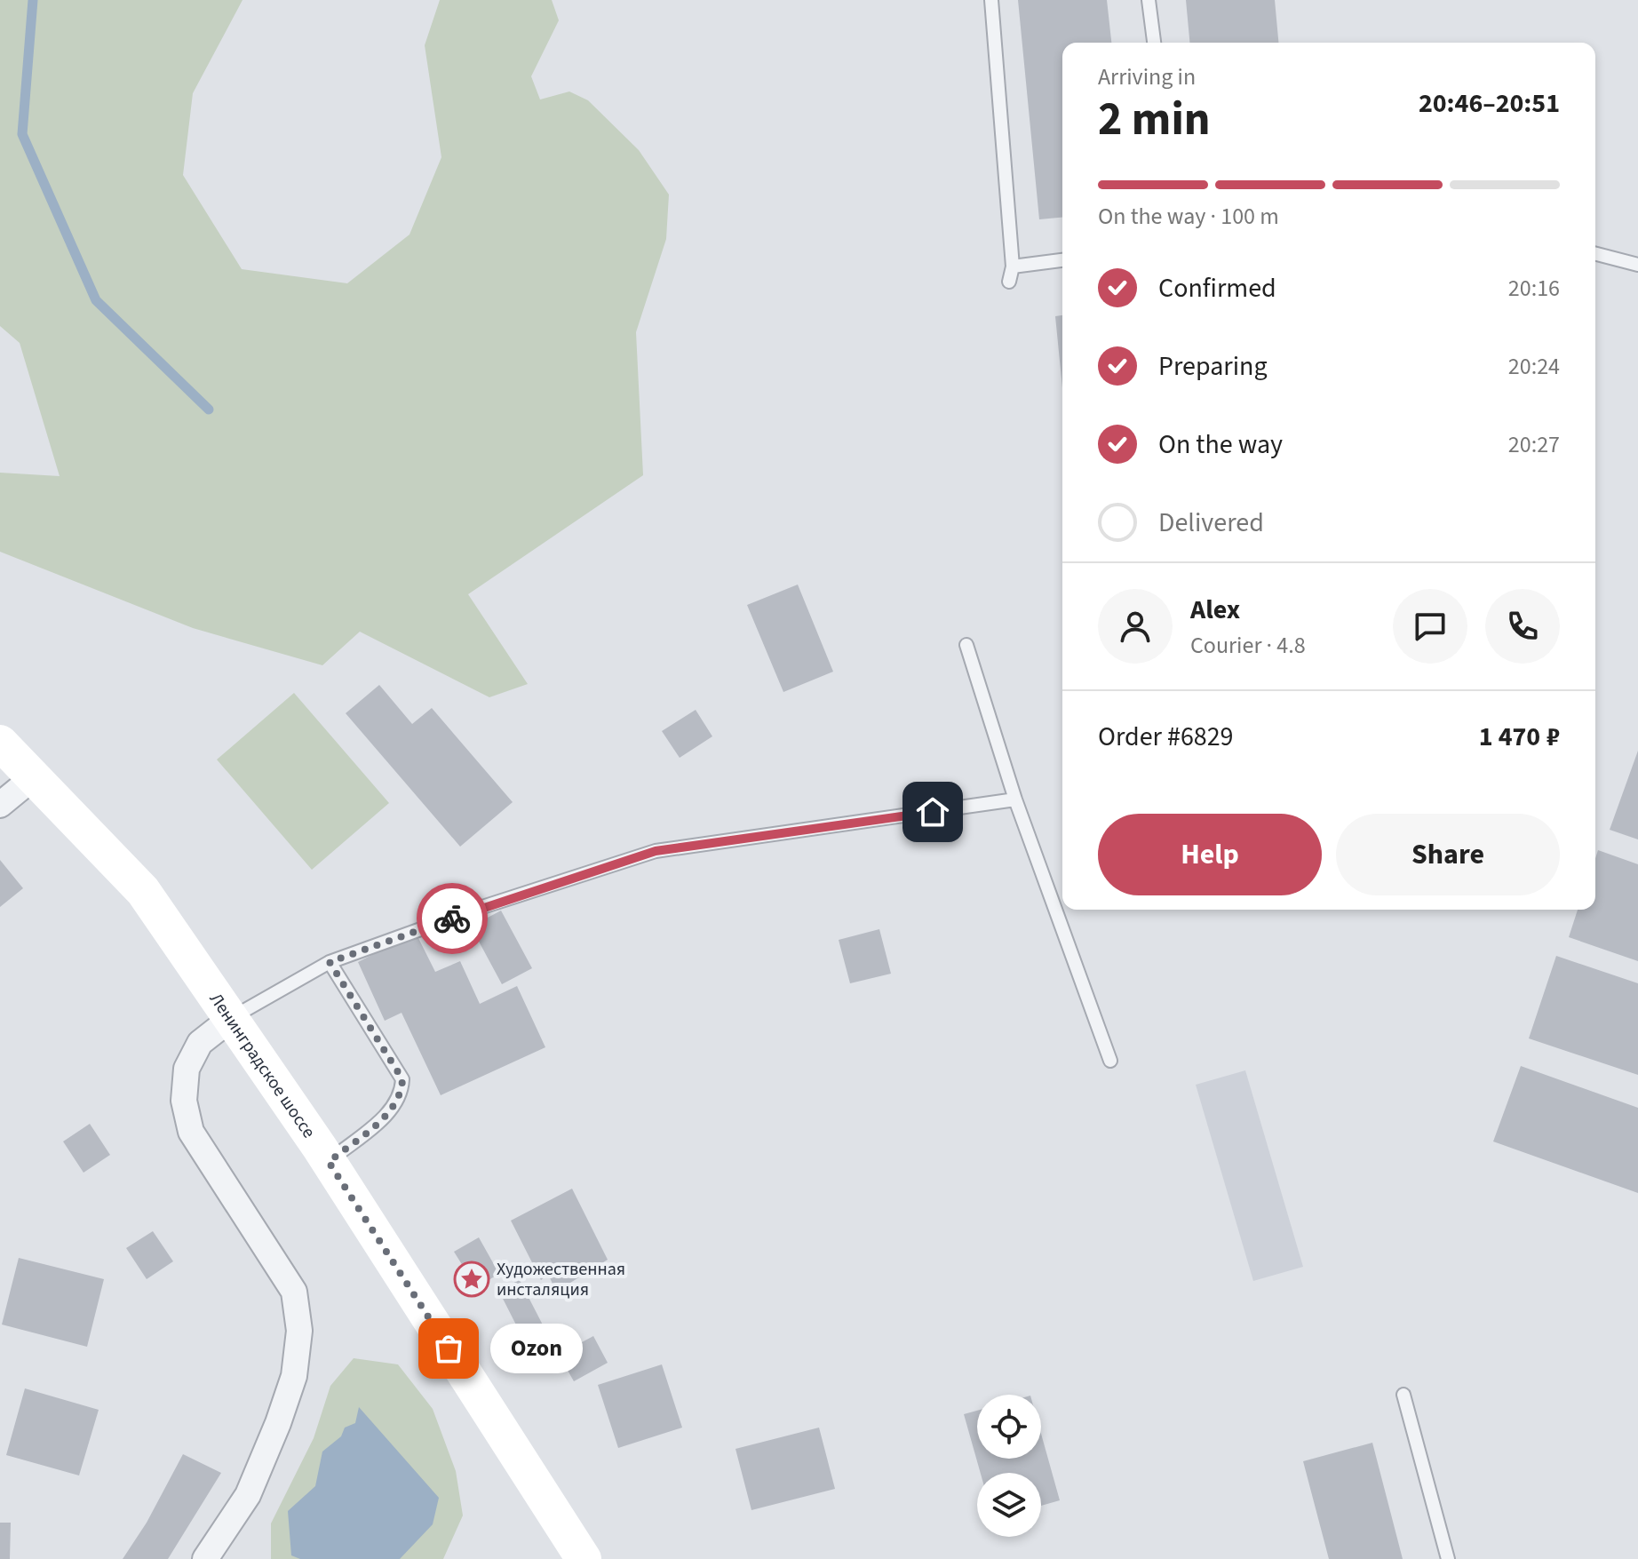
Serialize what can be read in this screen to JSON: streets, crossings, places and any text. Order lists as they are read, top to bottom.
{
  "streets": {
    "main road": ["Ленинградское шоссе"]
  },
  "places": {
    "place": ["Художественная инсталяция"],
    "other": ["Ozon"]
  },
  "page": {
    "heading": ["2 min", "Arriving in", "20:46–20:51"],
    "panel": [
      "Alex",
      "Courier · 4.8",
      "Order #6829",
      "1 470 ₽"
    ],
    "bar": "On the way · 100 m",
    "list": [
      ["Confirmed", "20:16"],
      ["Preparing", "20:24"],
      ["On the way", "20:27"],
      "Delivered"
    ],
    "buttons": ["Help", "Share"],
    "bubble": "Ozon"
  }
}
